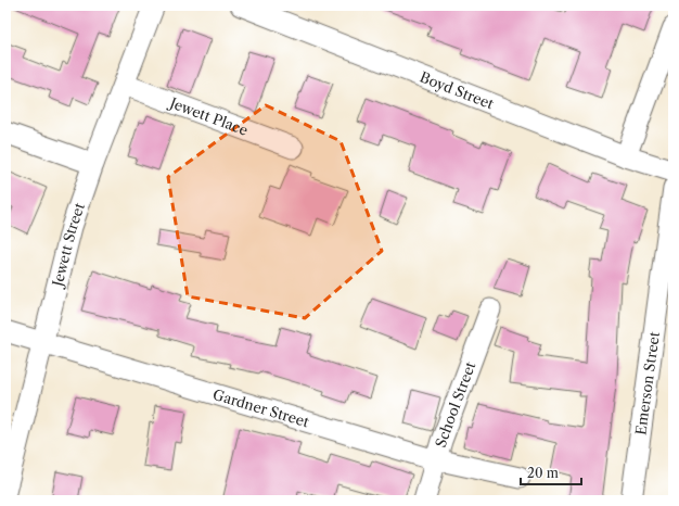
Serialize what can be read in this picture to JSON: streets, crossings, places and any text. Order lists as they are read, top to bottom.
{
  "streets": {
    "street": [
      "Boyd Street",
      "Jewett Place",
      "Jewett Street",
      "Emerson Street",
      "School Street",
      "Gardner Street"
    ]
  },
  "crossings": [
    ["Jewett Place", "Jewett Street"],
    ["Jewett Street", "Gardner Street"],
    ["School Street", "Gardner Street"]
  ],
  "scale_bar": "20 m"
}
